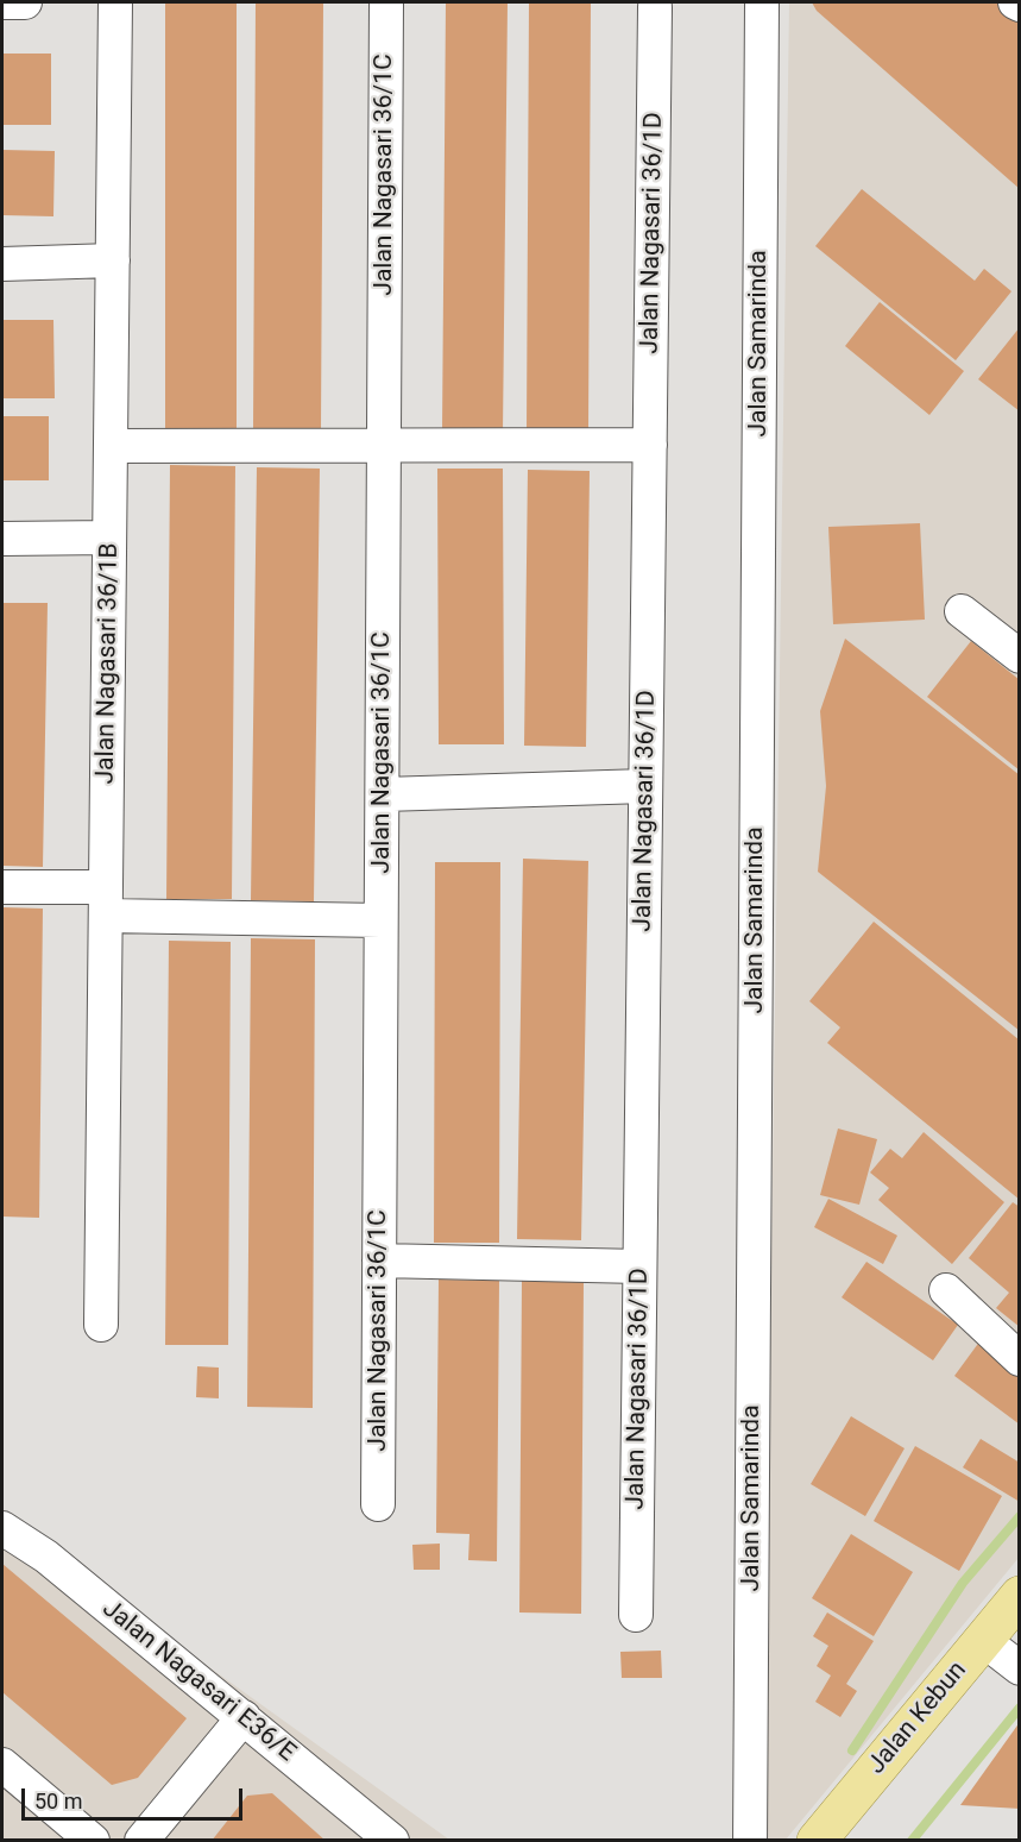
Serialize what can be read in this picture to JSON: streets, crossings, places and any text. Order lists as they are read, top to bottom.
{
  "streets": {
    "main road": ["Jalan Kebun"],
    "street": [
      "Jalan Nagasari 36/1C",
      "Jalan Nagasari 36/1D",
      "Jalan Samarinda",
      "Jalan Nagasari 36/1B",
      "Jalan Nagasari E36/E"
    ]
  },
  "scale_bar": "50 m"
}
